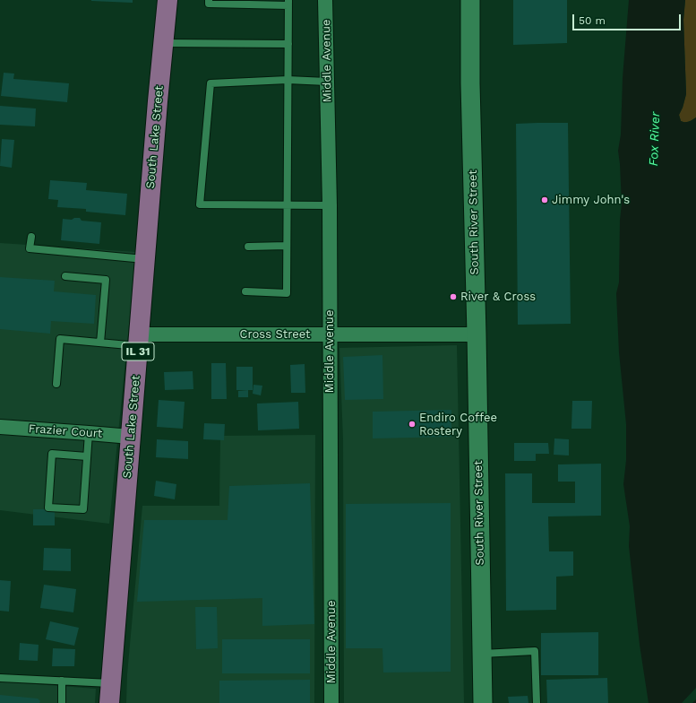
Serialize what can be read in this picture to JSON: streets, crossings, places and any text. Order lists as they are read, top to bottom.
{
  "streets": {
    "main road": ["South Lake Street", "IL 31"],
    "street": [
      "Middle Avenue",
      "South River Street",
      "Cross Street",
      "Frazier Court"
    ]
  },
  "crossings": [
    ["Middle Avenue", "Cross Street"],
    ["South Lake Street", "Cross Street"],
    ["South Lake Street", "Frazier Court"],
    ["South River Street", "Cross Street"]
  ],
  "water": ["Fox River"],
  "places": ["Jimmy John's", "River & Cross", "Endiro Coffee Rostery"],
  "scale_bar": "50 m"
}
